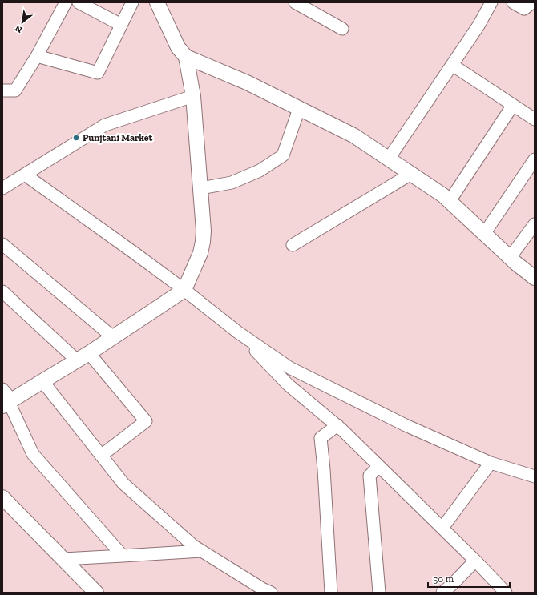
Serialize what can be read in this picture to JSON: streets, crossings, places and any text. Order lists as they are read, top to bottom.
{
  "places": ["Punjtani Market"],
  "scale_bar": "50 m",
  "north": "bottom left"
}
